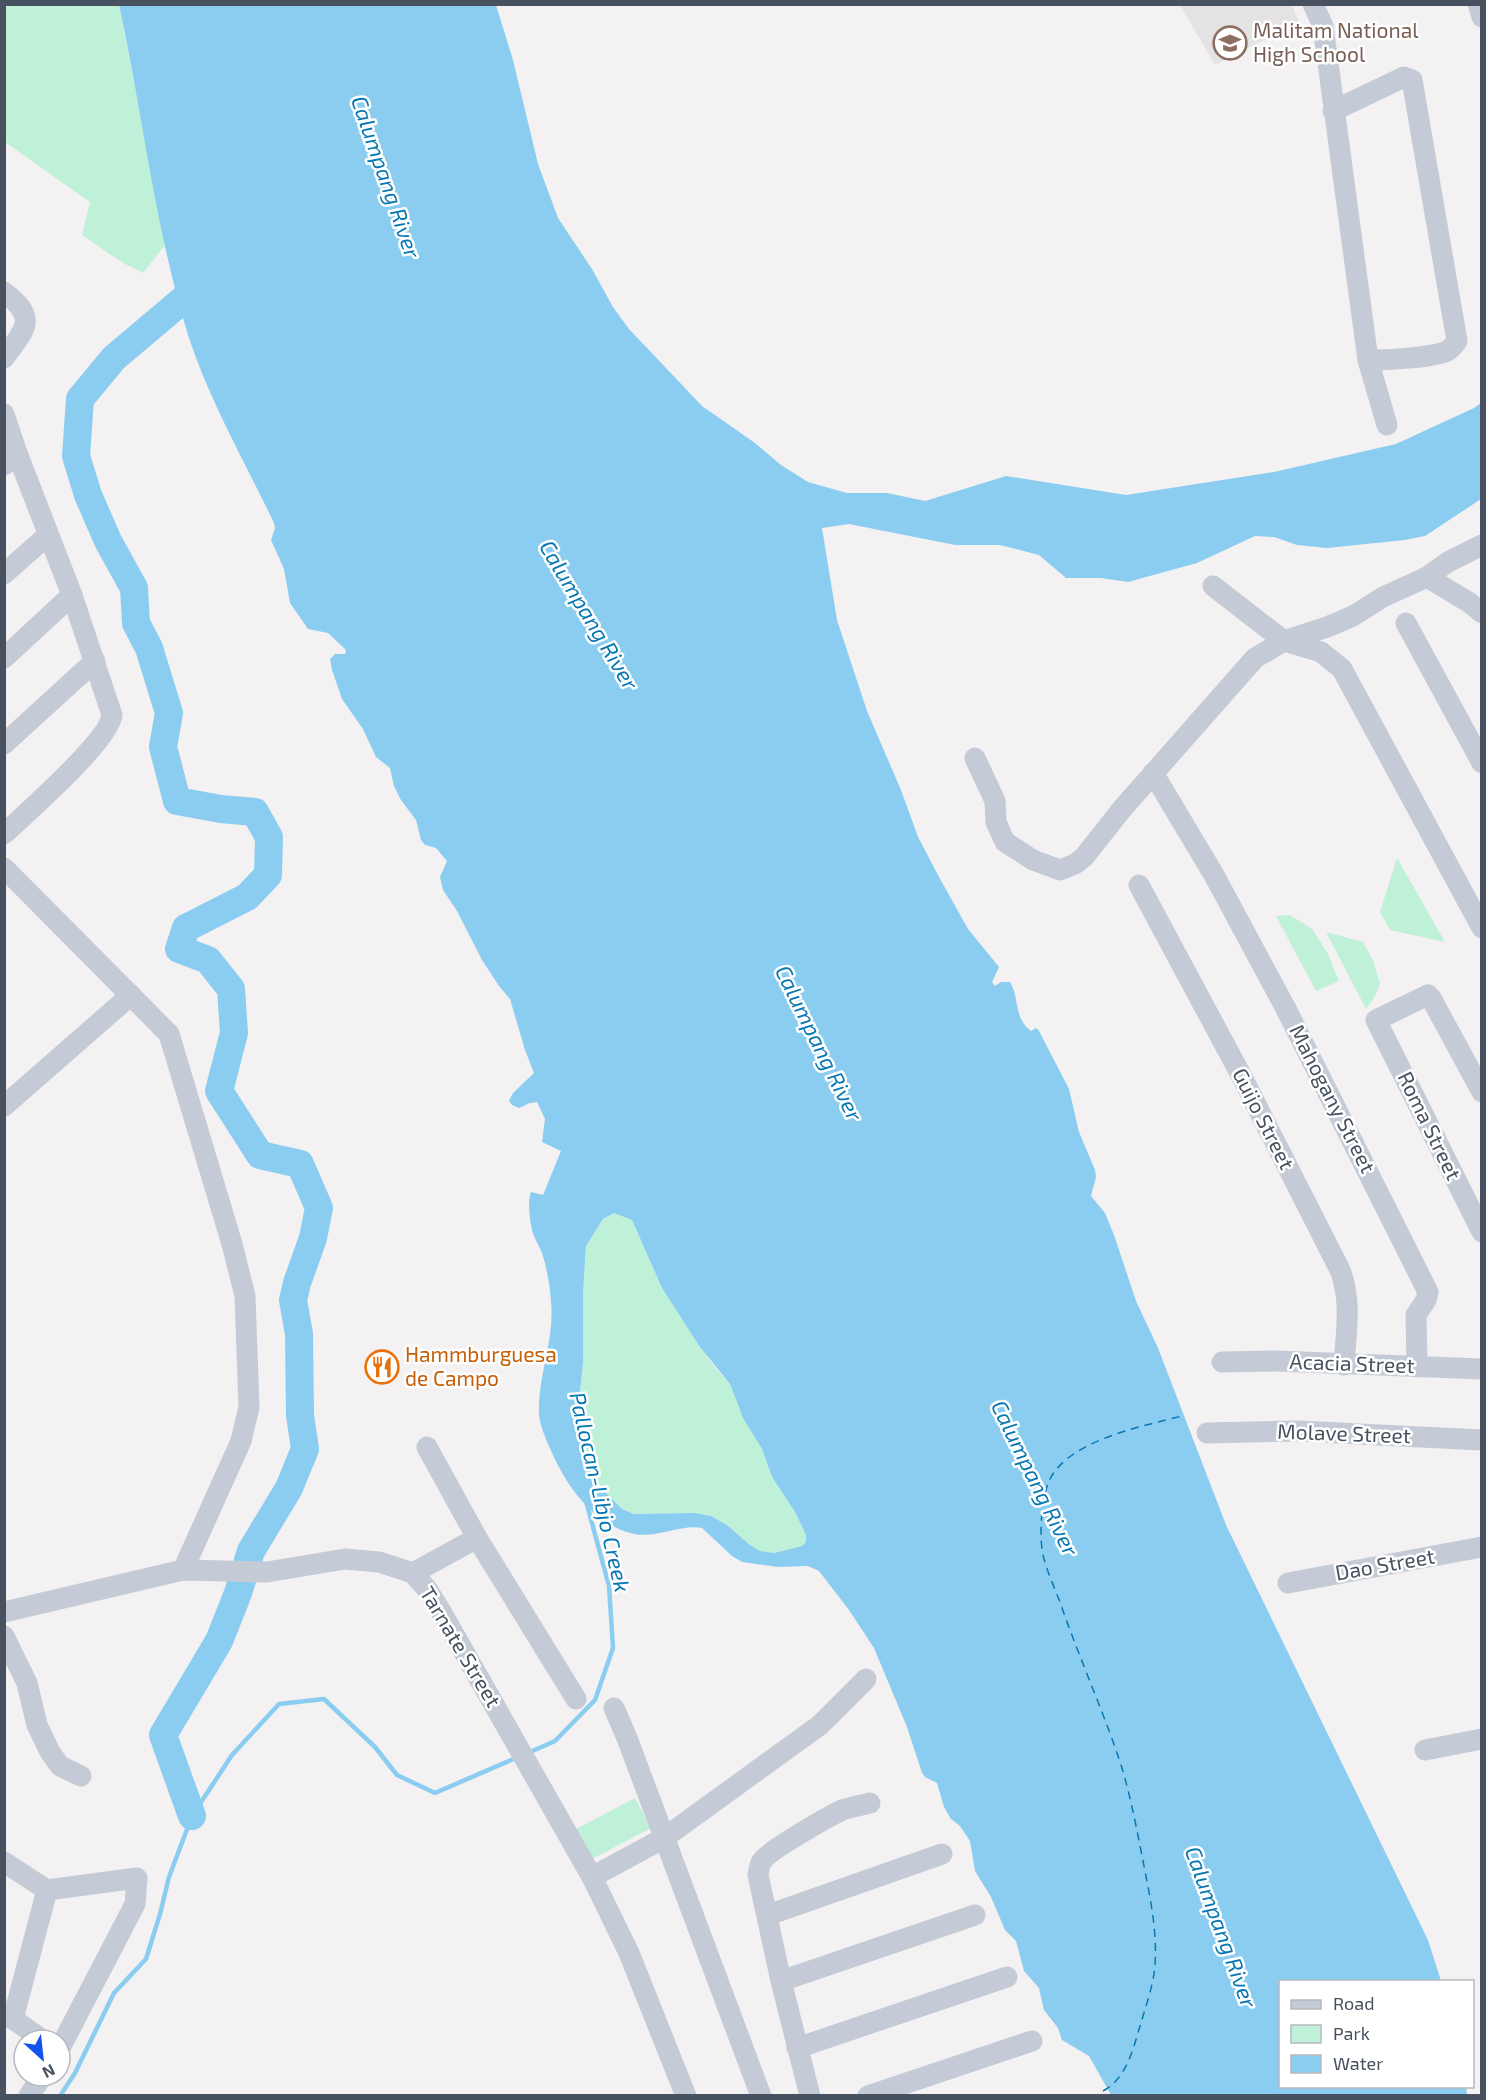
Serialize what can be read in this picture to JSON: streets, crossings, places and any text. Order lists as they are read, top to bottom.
{
  "streets": {
    "street": [
      "Mahogany Street",
      "Guijo Street",
      "Roma Street",
      "Acacia Street",
      "Molave Street",
      "Dao Street",
      "Tarnate Street"
    ]
  },
  "crossings": [
    ["Mahogany Street", "Acacia Street"],
    ["Guijo Street", "Acacia Street"]
  ],
  "water": ["Calumpang River", "Pallocan-Libjo Creek"],
  "places": {
    "school or university": ["Malitam National High School"],
    "restaurant": ["Hammburguesa de Campo"]
  },
  "legend": ["Road", "Park", "Water"],
  "north": "bottom right"
}
